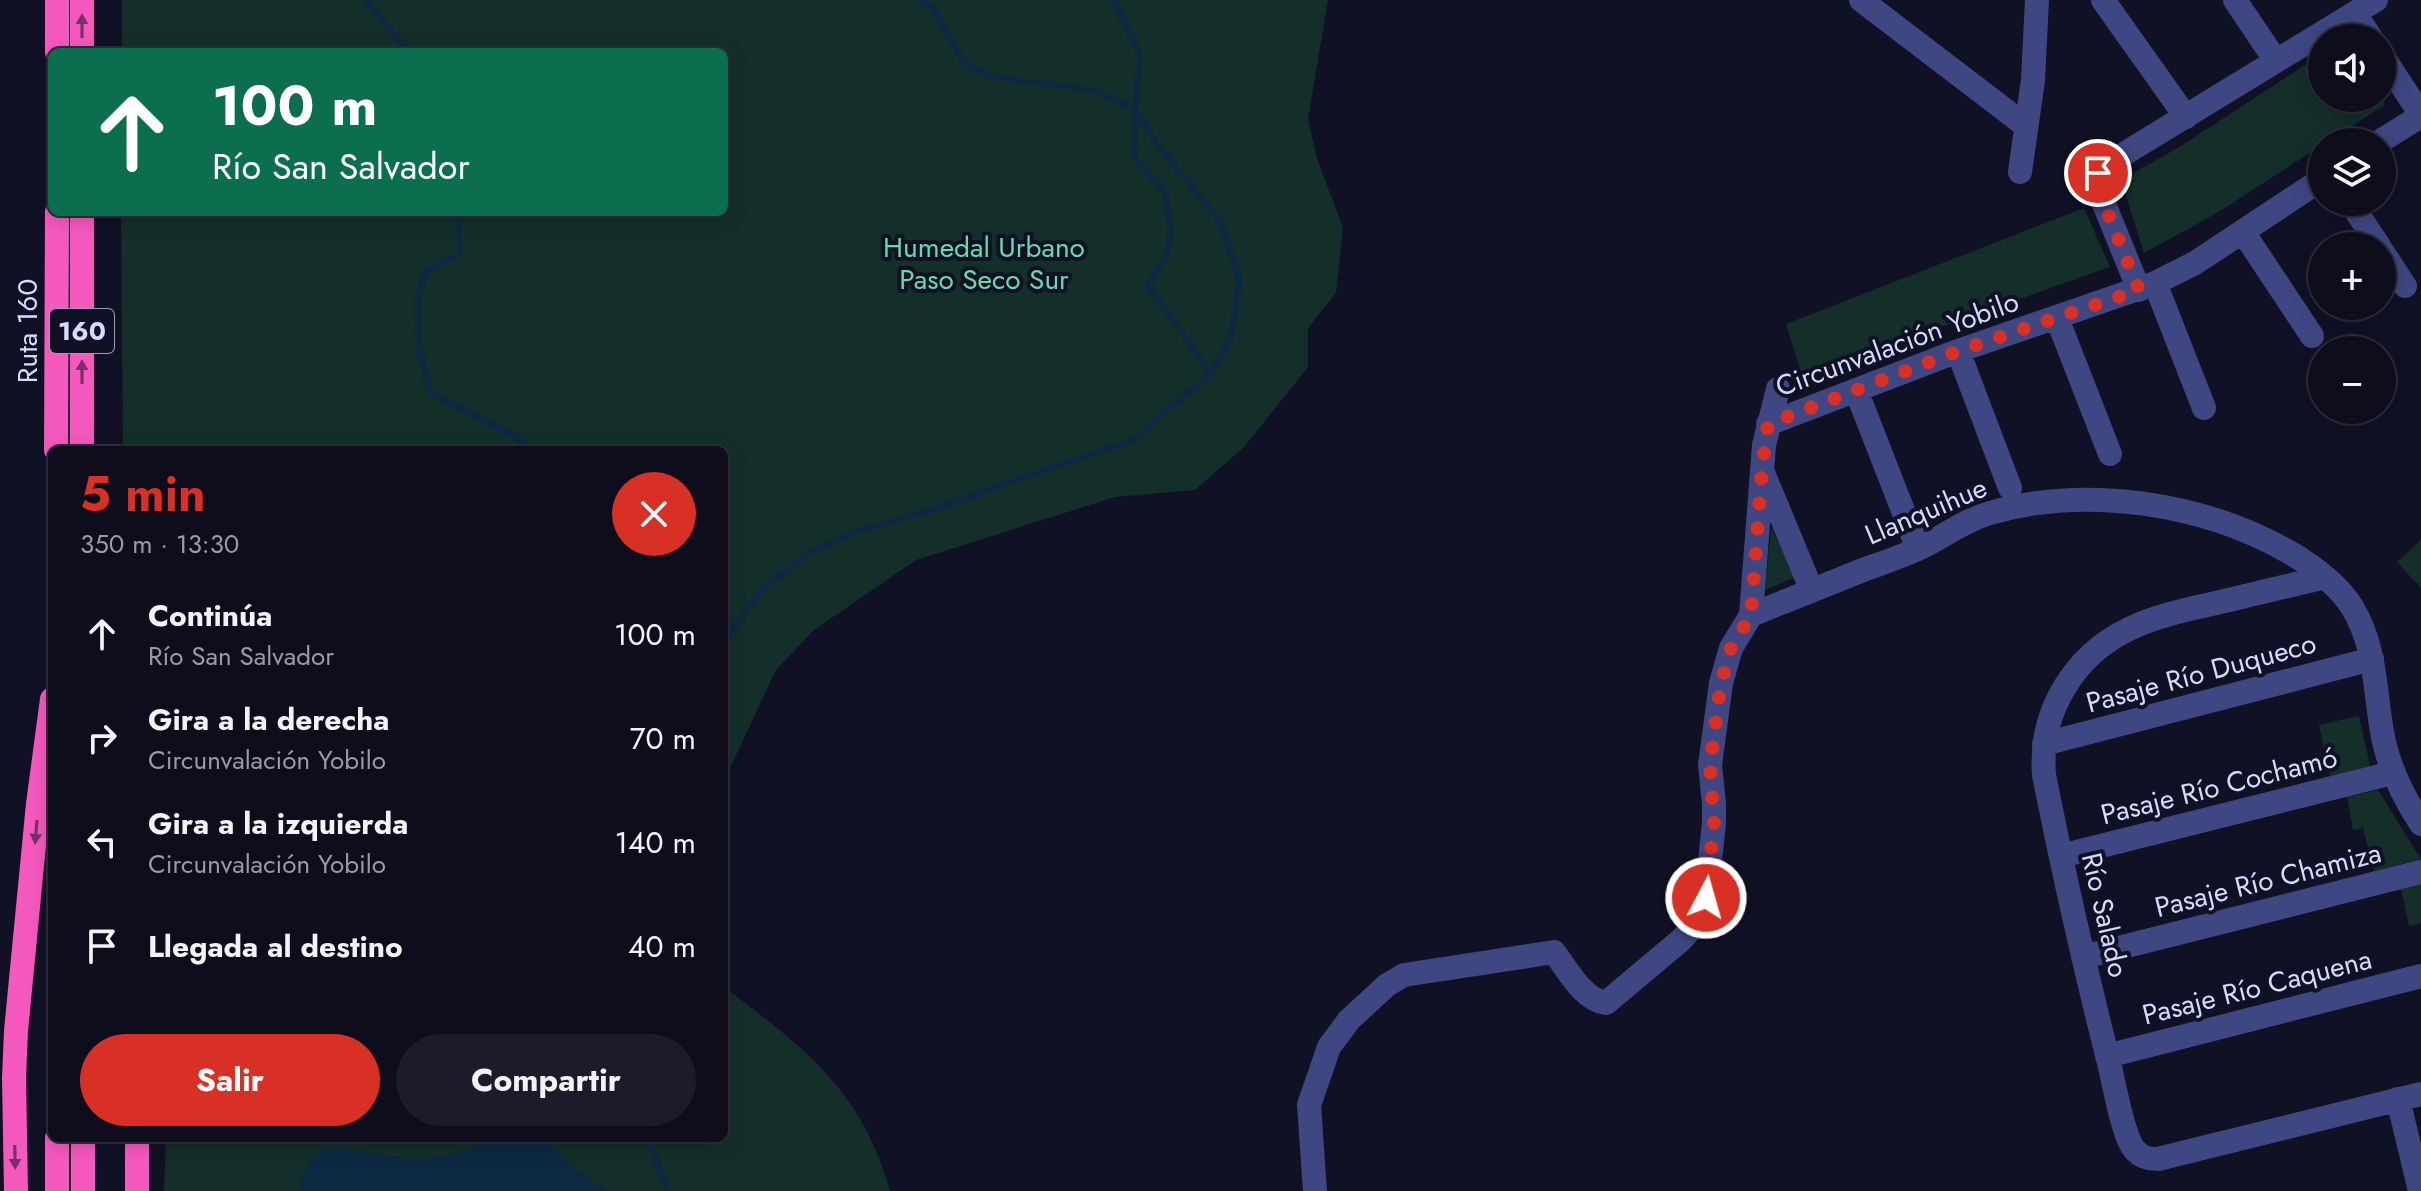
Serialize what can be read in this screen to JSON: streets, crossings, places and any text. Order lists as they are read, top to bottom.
{
  "streets": {
    "highway": ["Ruta 160", "160"],
    "street": [
      "Circunvalación Yobilo",
      "Llanquihue",
      "Pasaje Río Duqueco",
      "Pasaje Río Cochamó",
      "Pasaje Río Chamiza",
      "Río Salado",
      "Pasaje Río Caquena"
    ]
  },
  "crossings": [
    ["Llanquihue", "Pasaje Río Duqueco"],
    ["Llanquihue", "Pasaje Río Cochamó"],
    ["Llanquihue", "Río Salado"],
    ["Pasaje Río Duqueco", "Río Salado"],
    ["Pasaje Río Cochamó", "Río Salado"],
    ["Pasaje Río Chamiza", "Río Salado"],
    ["Río Salado", "Pasaje Río Caquena"]
  ],
  "parks": ["Humedal Urbano Paso Seco Sur"],
  "page": {
    "map_buttons": ["+", "−"],
    "turn": ["100 m", "Río San Salvador"],
    "heading": ["5 min", "350 m · 13:30"],
    "list": [
      {
        "name": "Continúa",
        "note": "Río San Salvador",
        "value": "100 m"
      },
      {
        "name": "Gira a la derecha",
        "note": "Circunvalación Yobilo",
        "value": "70 m"
      },
      {
        "name": "Gira a la izquierda",
        "note": "Circunvalación Yobilo",
        "value": "140 m"
      },
      {
        "name": "Llegada al destino",
        "value": "40 m"
      }
    ],
    "buttons": ["Salir", "Compartir"]
  }
}
